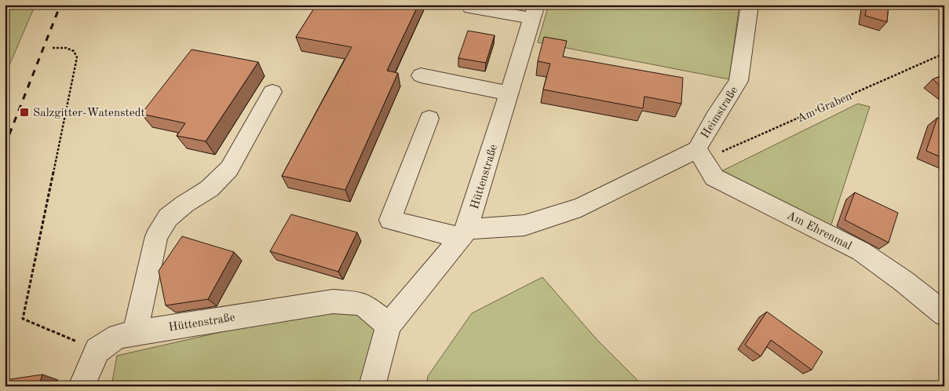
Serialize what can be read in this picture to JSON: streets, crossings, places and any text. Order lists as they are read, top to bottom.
{
  "streets": {
    "street": ["Heimstraße", "Hüttenstraße", "Am Ehrenmal"],
    "path": ["Am Graben"]
  },
  "crossings": [
    ["Am Graben", "Heimstraße"],
    ["Am Graben", "Am Ehrenmal"],
    ["Heimstraße", "Am Ehrenmal"]
  ],
  "places": {
    "transit": ["Salzgitter-Watenstedt"]
  }
}
